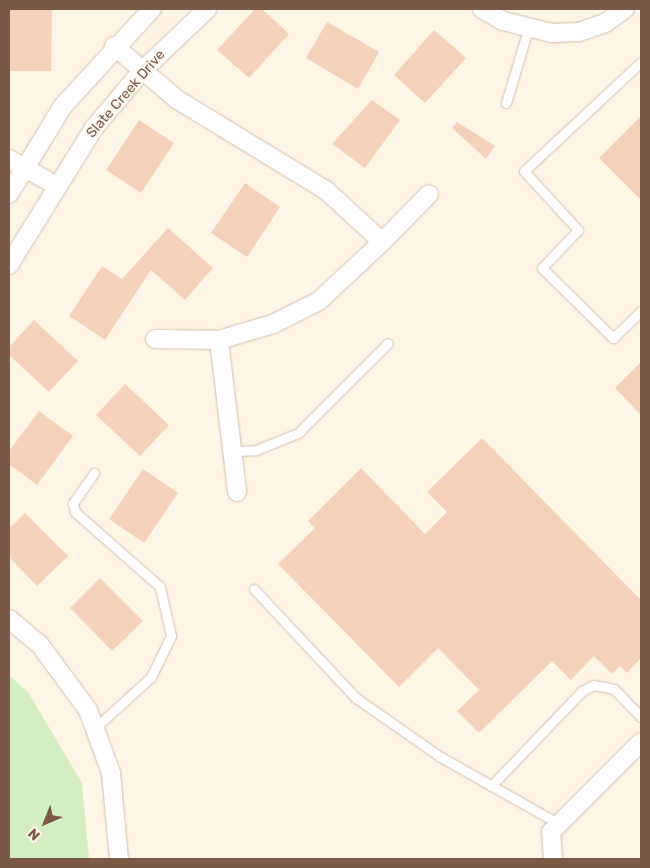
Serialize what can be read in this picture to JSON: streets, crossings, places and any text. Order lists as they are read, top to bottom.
{
  "streets": {
    "street": ["Slate Creek Drive"]
  },
  "north": "bottom left"
}
